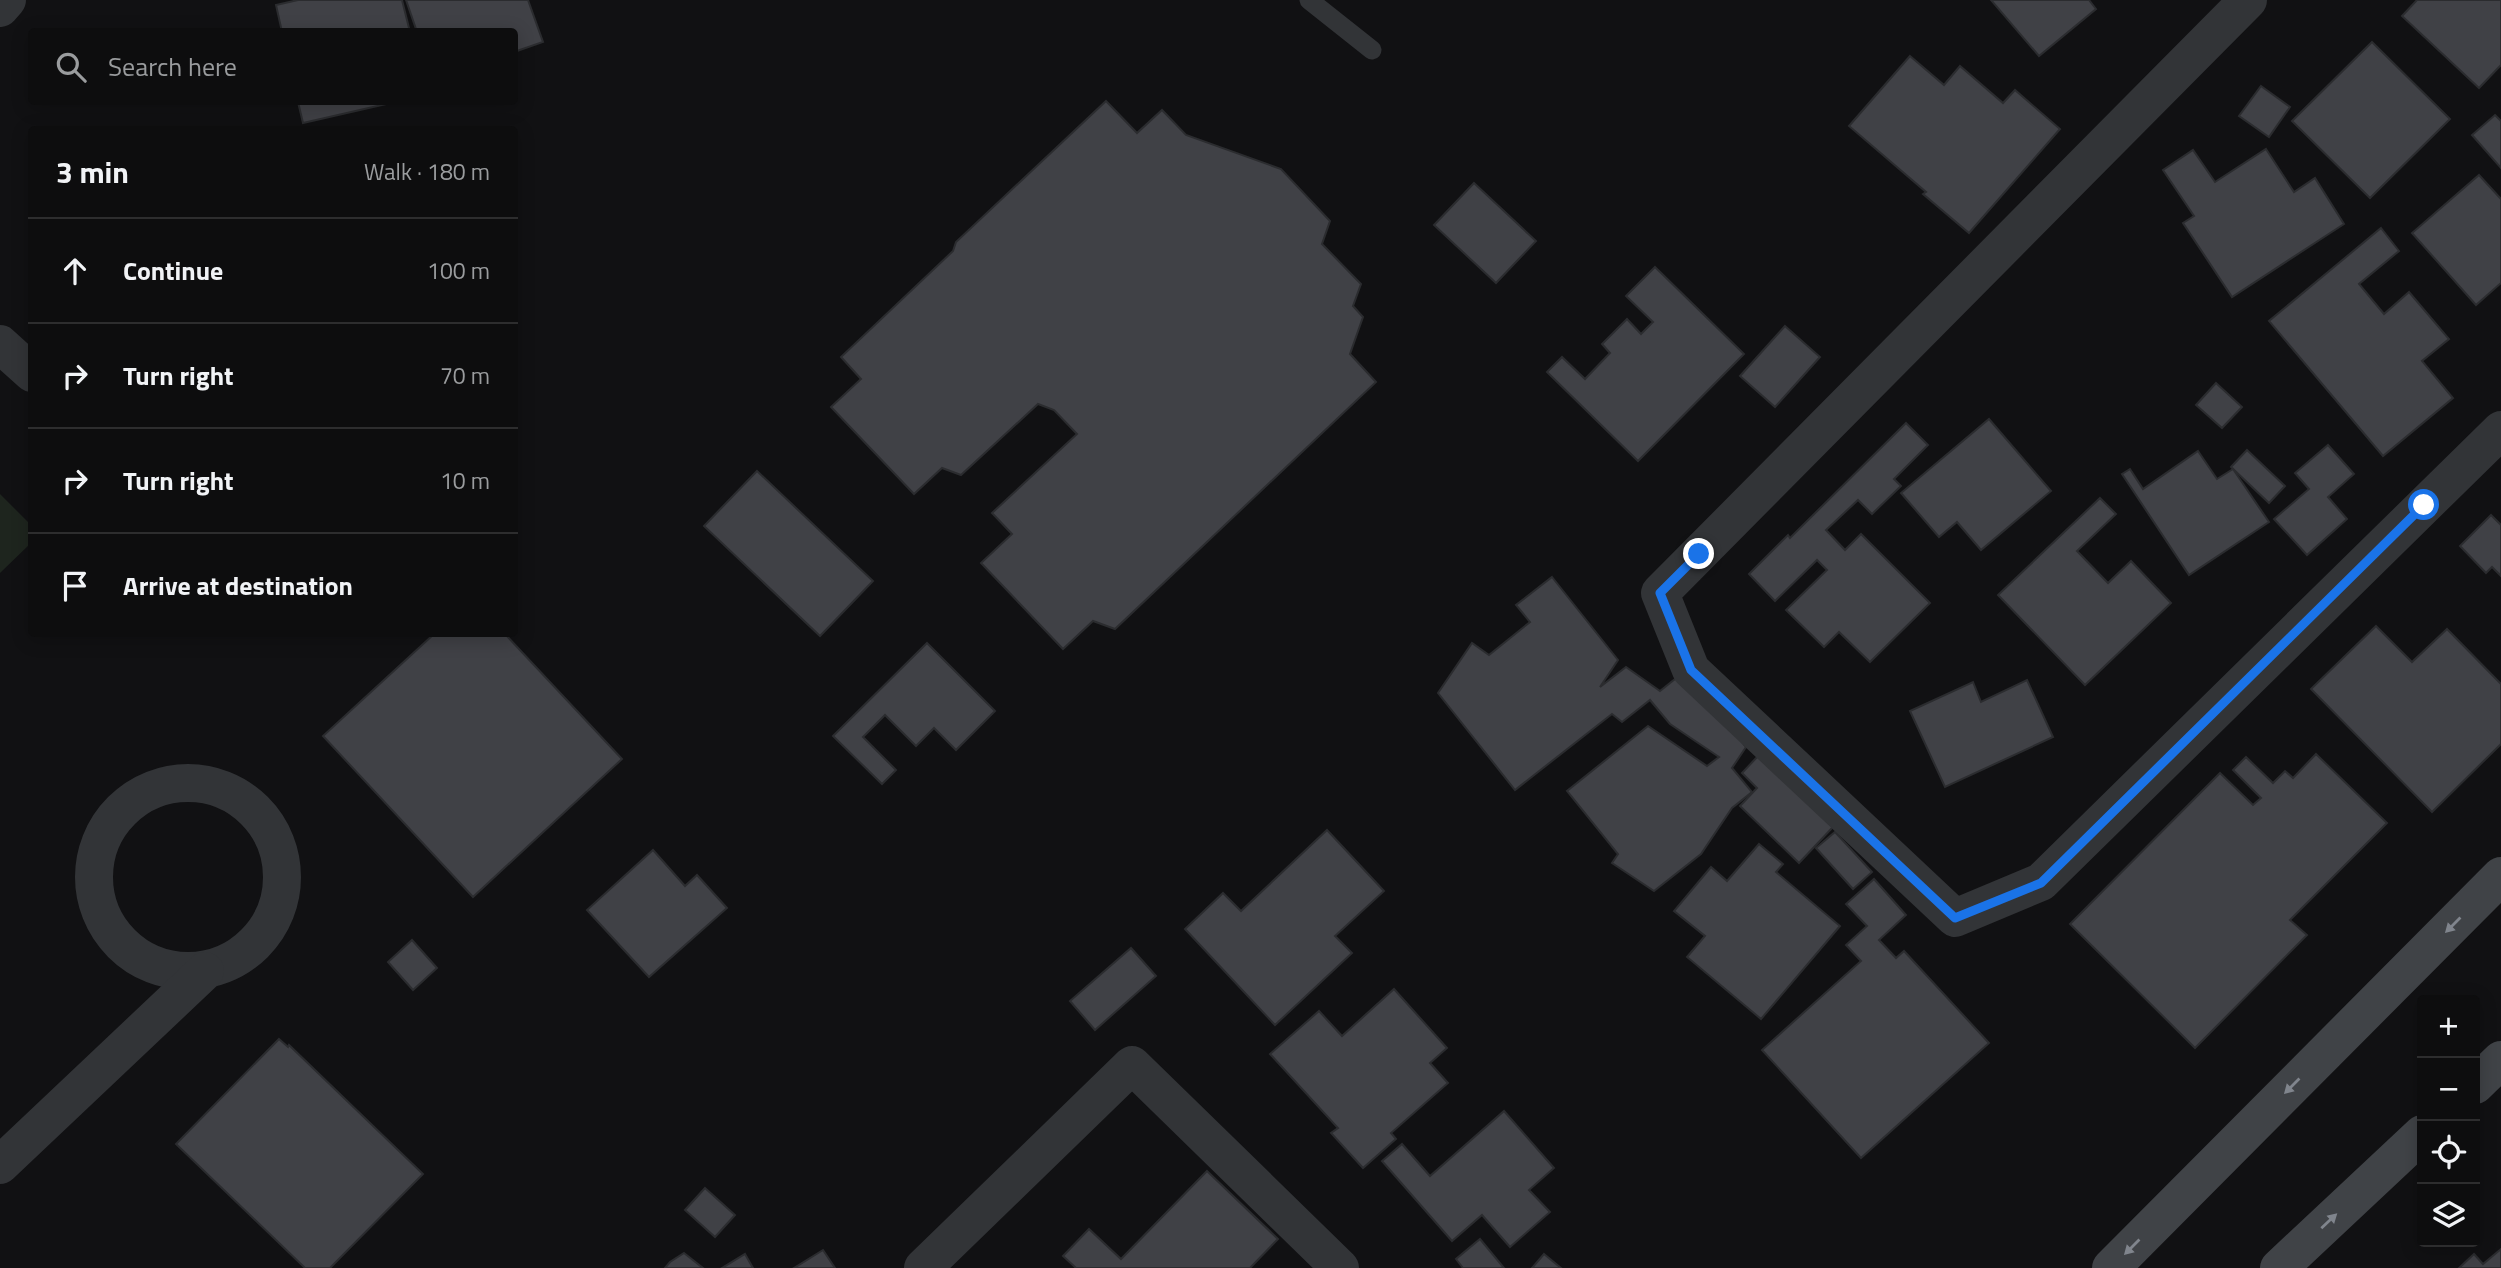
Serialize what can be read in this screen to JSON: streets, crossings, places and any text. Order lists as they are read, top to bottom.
{
  "page": {
    "search": "Search here",
    "heading": ["3 min", "Walk · 180 m"],
    "list": [
      ["Continue", "100 m"],
      ["Turn right", "70 m"],
      ["Turn right", "10 m"],
      "Arrive at destination"
    ],
    "map_buttons": ["+", "−"]
  }
}
